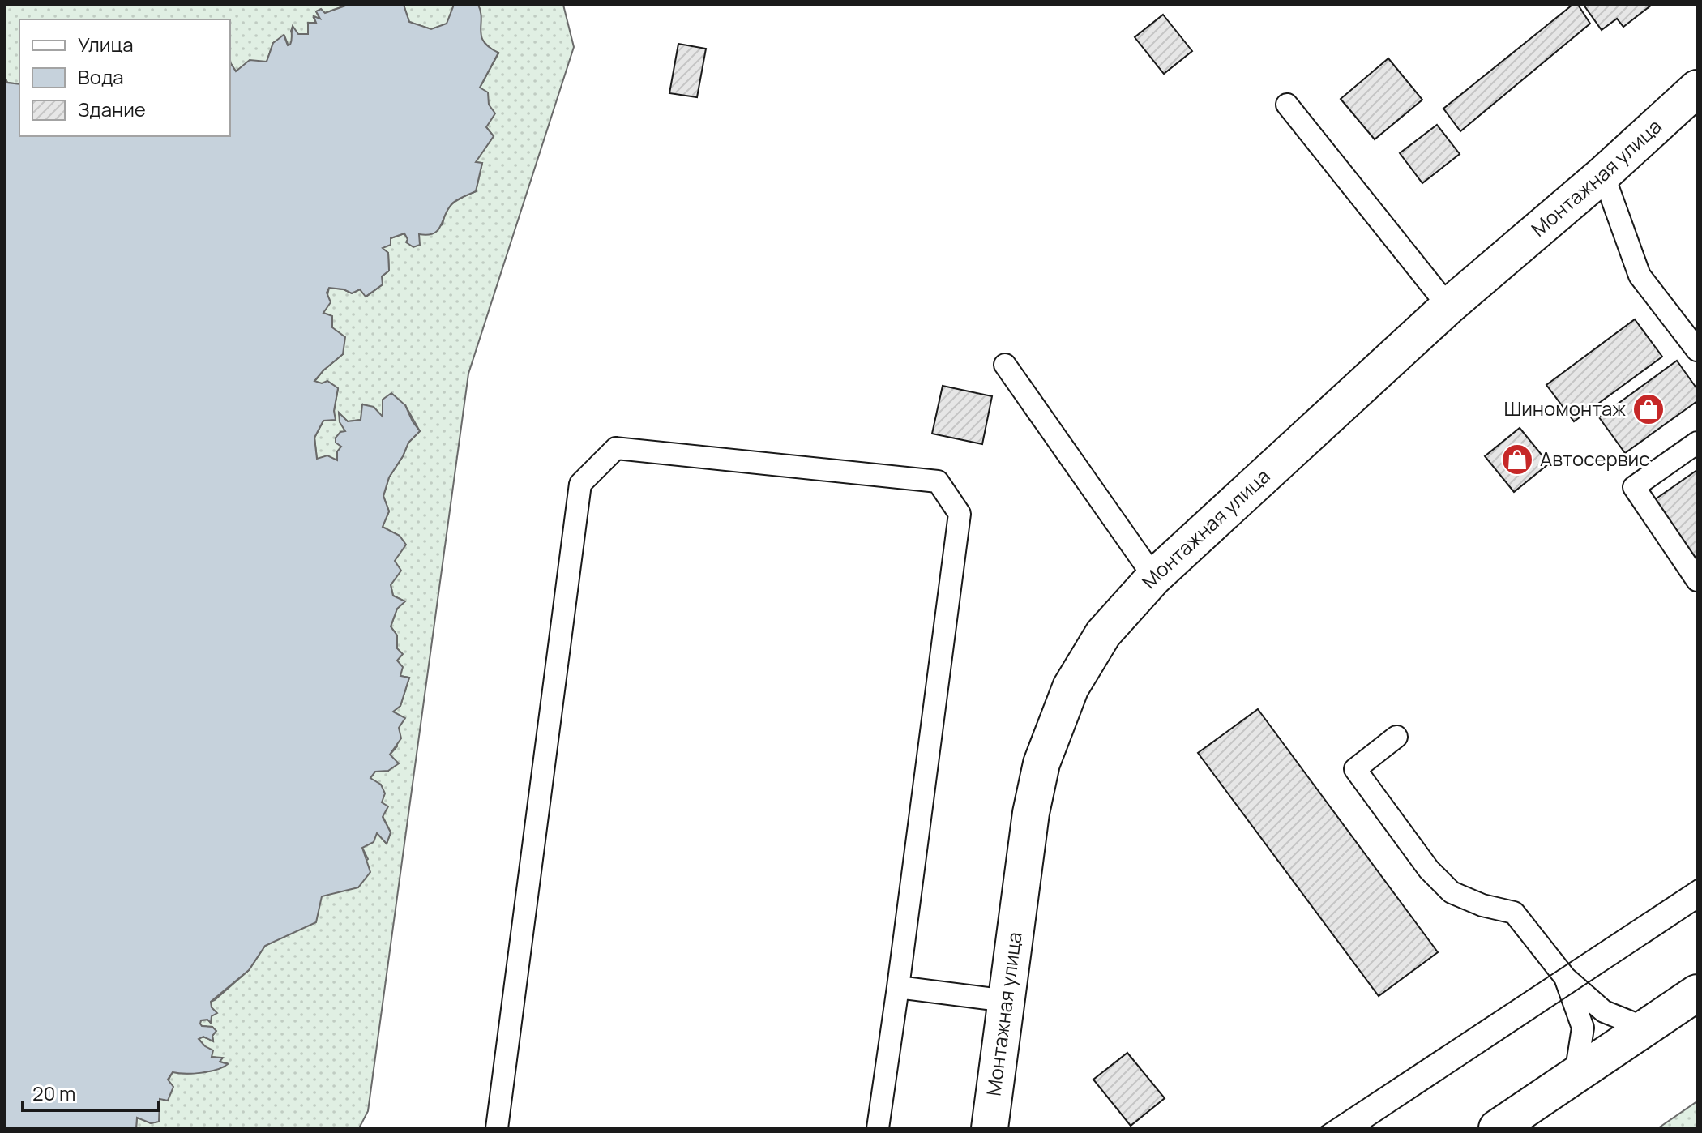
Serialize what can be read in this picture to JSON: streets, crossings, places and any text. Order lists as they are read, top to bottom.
{
  "streets": {
    "street": ["Монтажная улица"]
  },
  "places": {
    "shop": ["Шиномонтаж", "Автосервис"]
  },
  "legend": ["Улица", "Вода", "Здание"],
  "scale_bar": "20 m"
}
